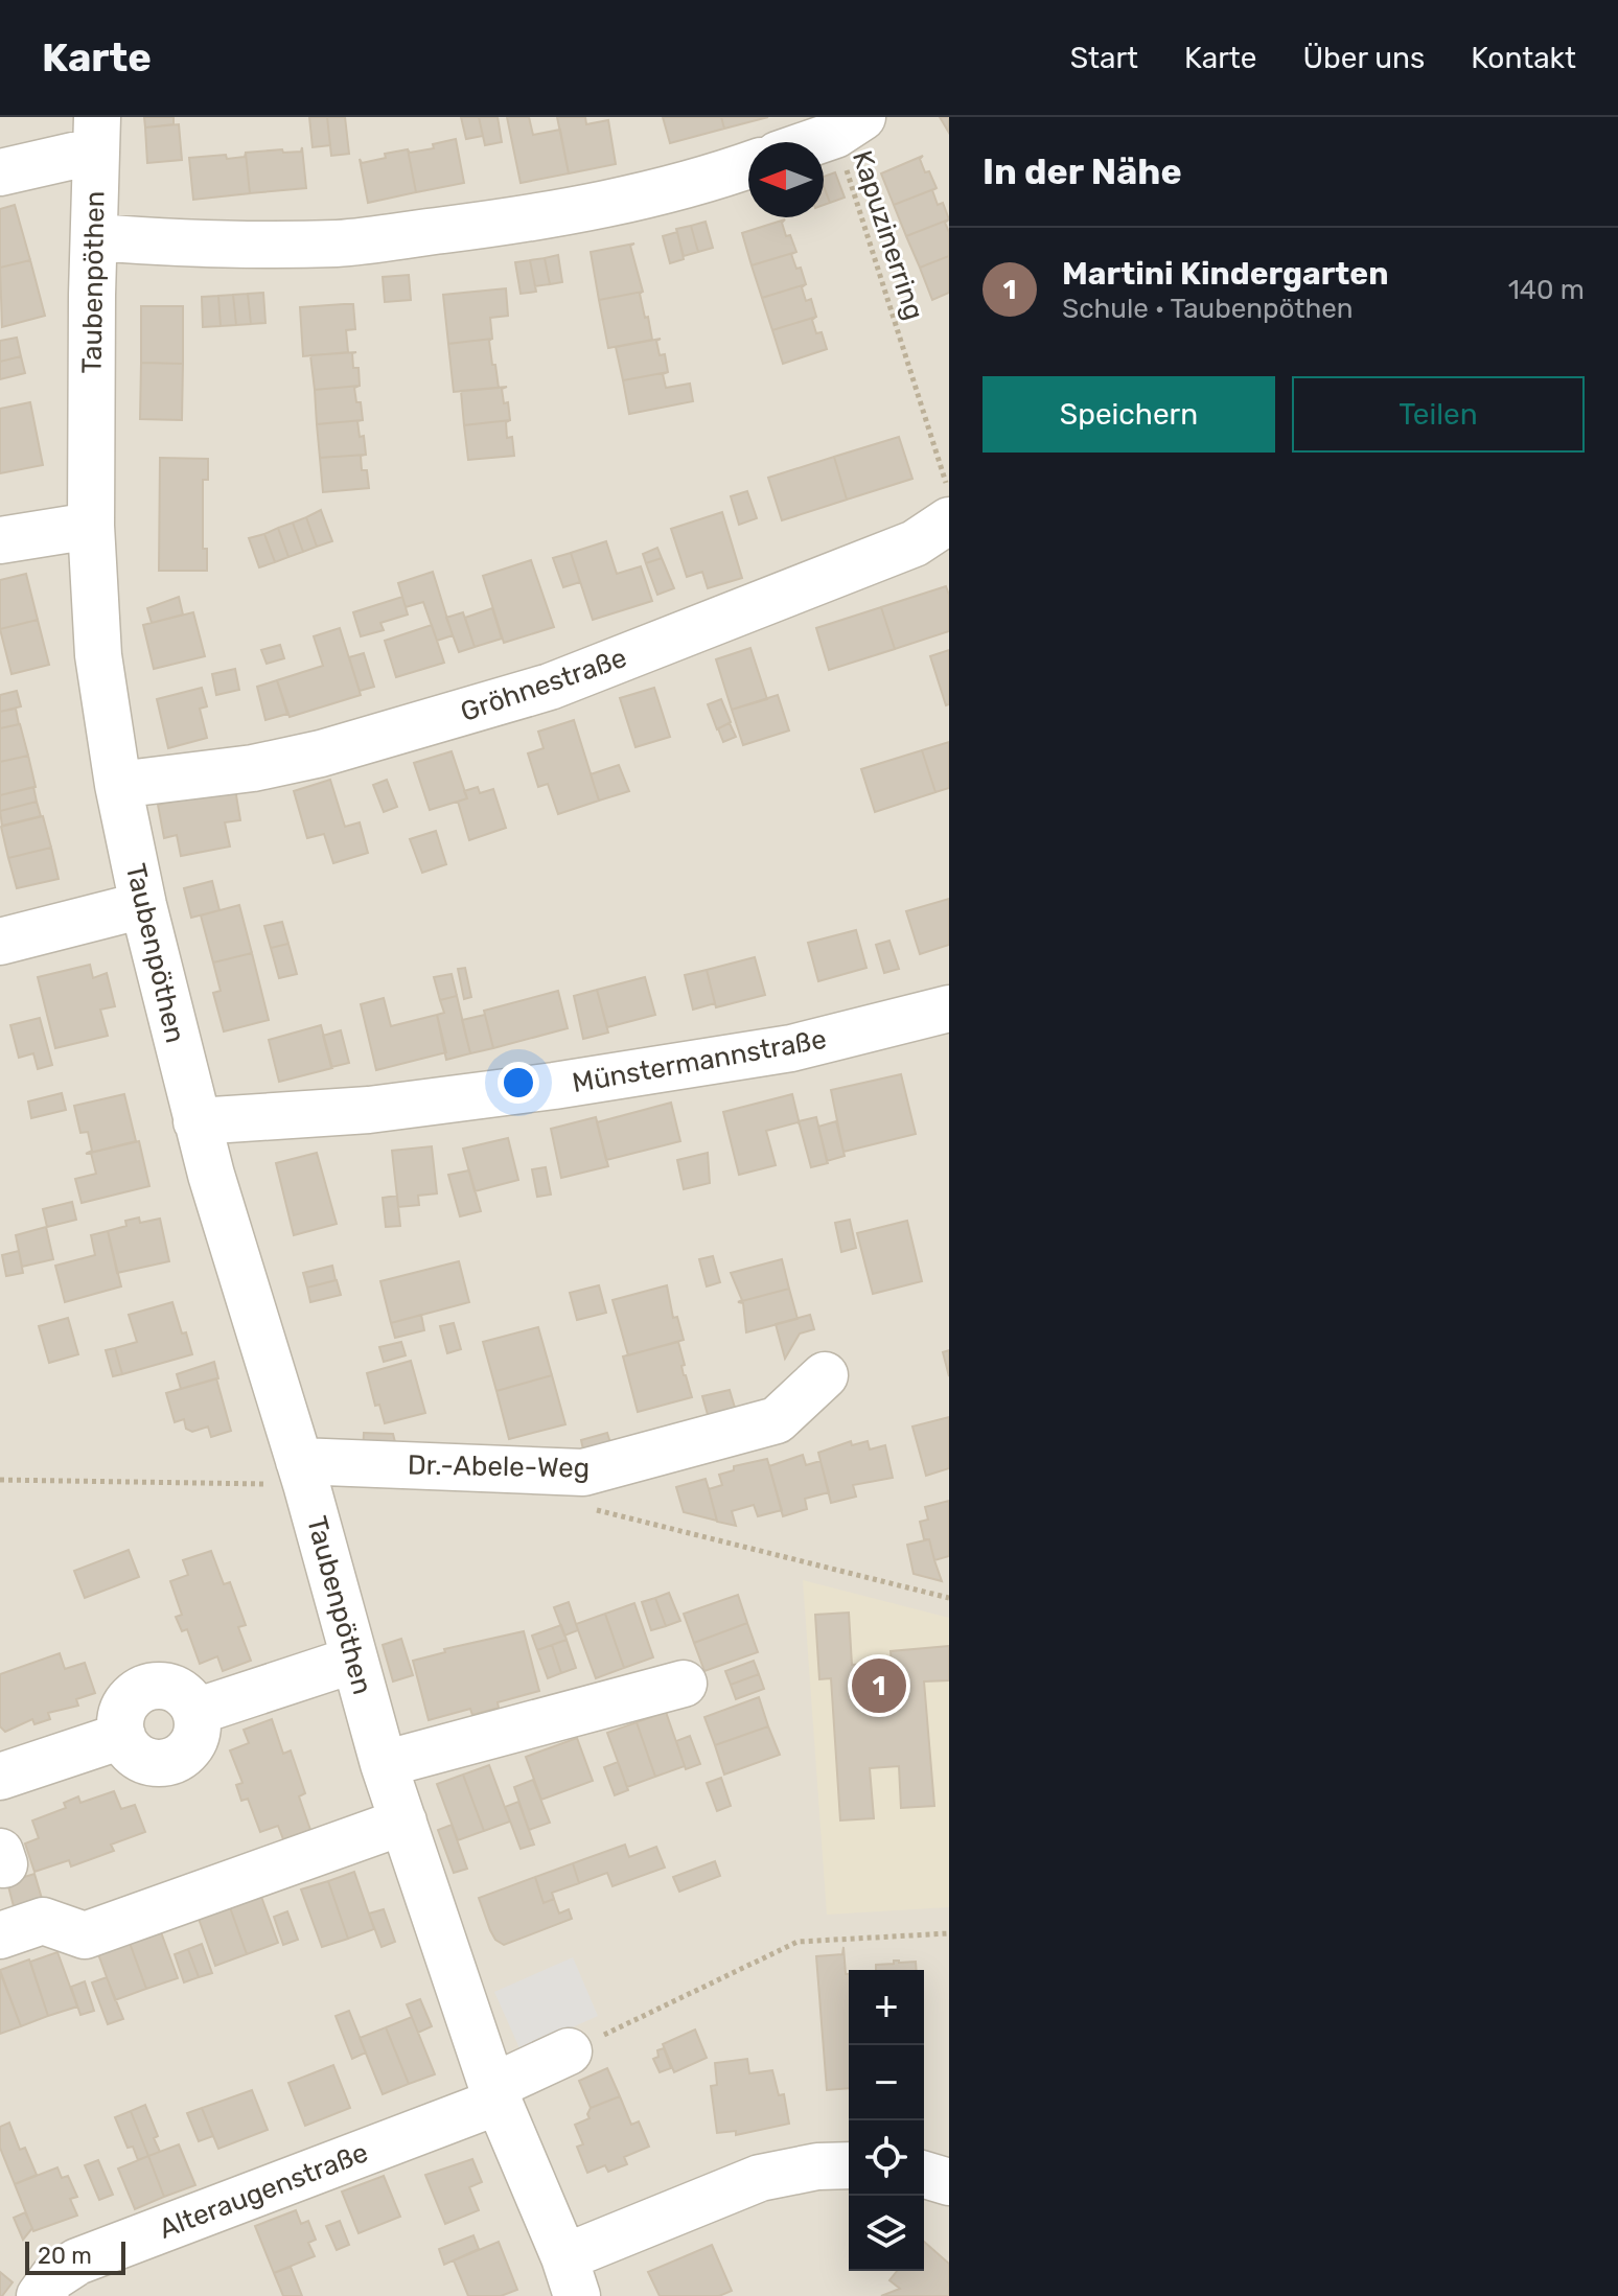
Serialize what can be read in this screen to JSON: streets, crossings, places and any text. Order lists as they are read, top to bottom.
{
  "streets": {
    "street": [
      "Taubenpöthen",
      "Gröhnestraße",
      "Münstermannstraße",
      "Dr.-Abele-Weg",
      "Alteraugenstraße"
    ],
    "path": ["Kapuzinerring"]
  },
  "crossings": [
    ["Taubenpöthen", "Gröhnestraße"],
    ["Taubenpöthen", "Münstermannstraße"],
    ["Taubenpöthen", "Dr.-Abele-Weg"],
    ["Taubenpöthen", "Alteraugenstraße"]
  ],
  "scale_bar": "20 m",
  "north": "left",
  "page": {
    "header": "Karte",
    "nav": [
      "Start",
      "Karte",
      "Über uns",
      "Kontakt"
    ],
    "heading": "In der Nähe",
    "list": [
      {
        "mark": "1",
        "name": "Martini Kindergarten",
        "note": "Schule · Taubenpöthen",
        "value": "140 m"
      }
    ],
    "buttons": ["Speichern", "Teilen"],
    "pins": "1",
    "map_buttons": ["+", "−"],
    "scale": "20 m"
  }
}
